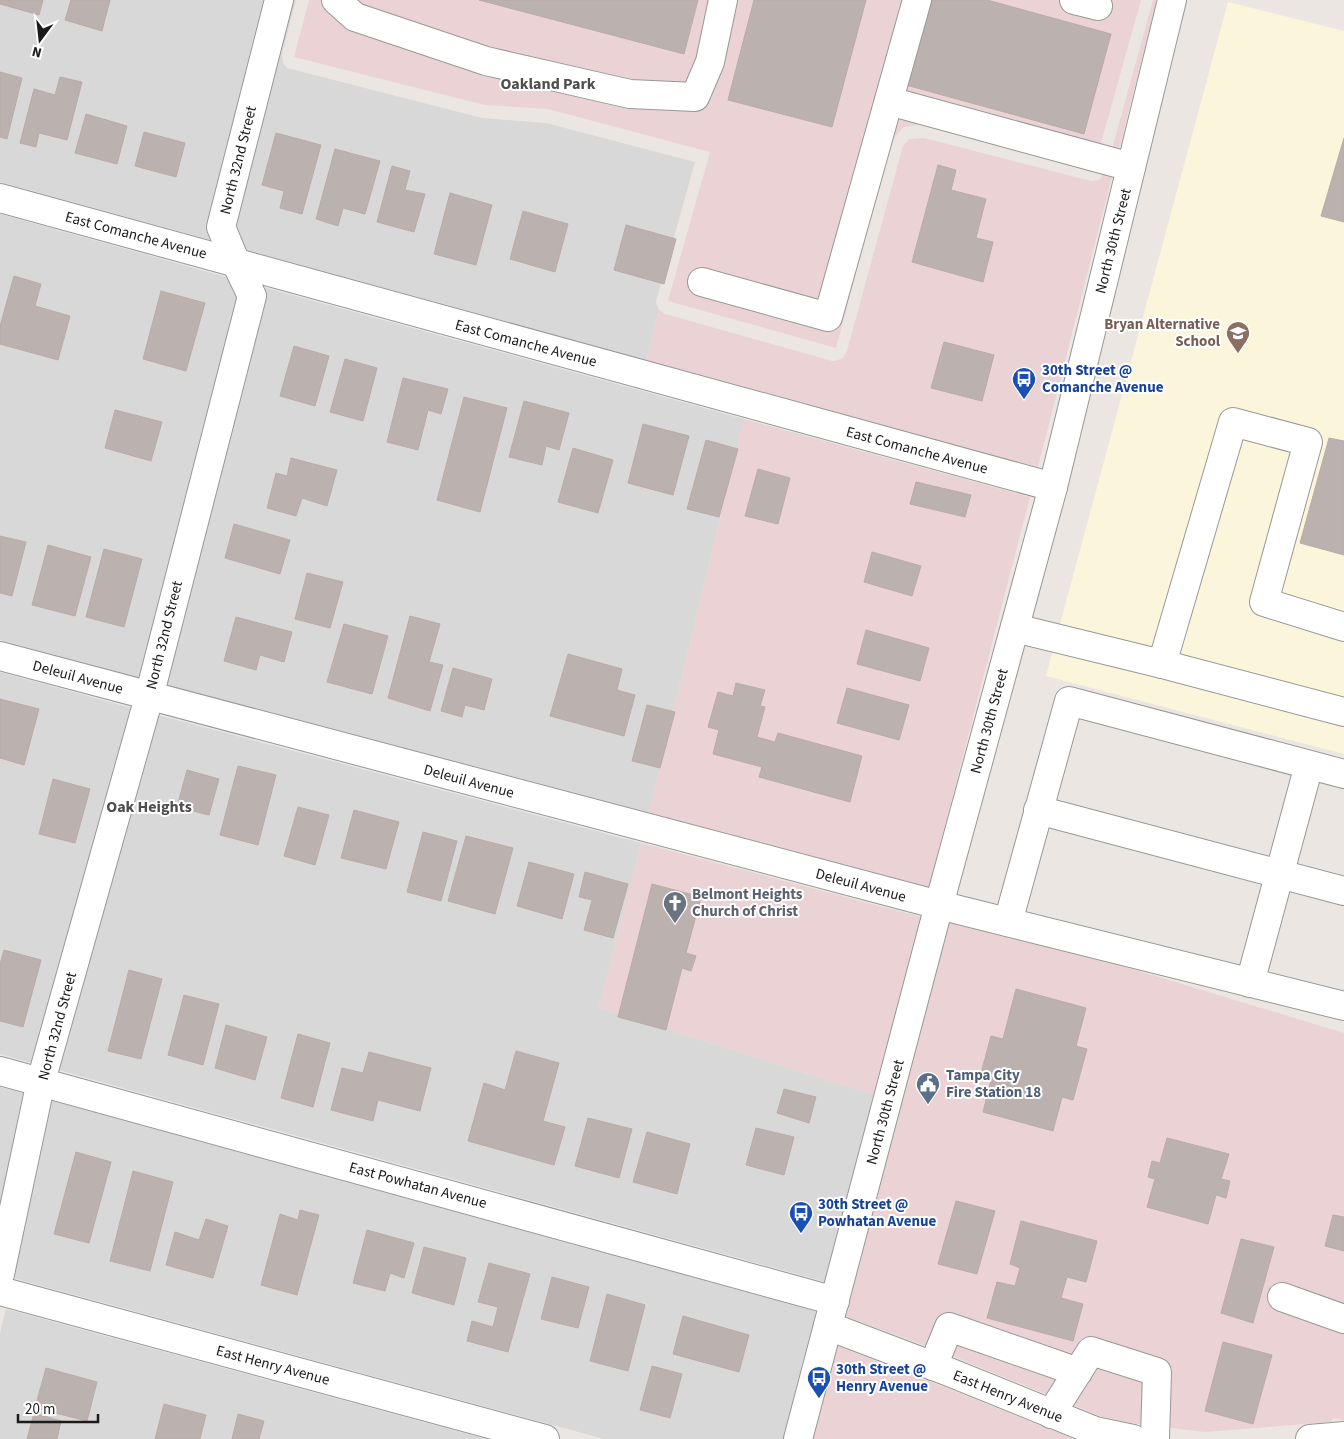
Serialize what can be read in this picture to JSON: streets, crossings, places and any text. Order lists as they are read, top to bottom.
{
  "streets": {
    "street": [
      "North 32nd Street",
      "East Comanche Avenue",
      "North 30th Street",
      "Deleuil Avenue",
      "East Powhatan Avenue",
      "East Henry Avenue"
    ]
  },
  "crossings": [
    ["North 32nd Street", "East Comanche Avenue"],
    ["North 32nd Street", "Deleuil Avenue"],
    ["North 32nd Street", "East Powhatan Avenue"],
    ["East Comanche Avenue", "North 30th Street"],
    ["North 30th Street", "Deleuil Avenue"],
    ["North 30th Street", "East Powhatan Avenue"],
    ["North 30th Street", "East Henry Avenue"],
    ["East Powhatan Avenue", "East Henry Avenue"]
  ],
  "districts": ["Oakland Park", "Oak Heights"],
  "places": {
    "school or university": ["Bryan Alternative School"],
    "bus stop": ["30th Street @ Comanche Avenue", "30th Street @ Powhatan Avenue", "30th Street @ Henry Avenue"],
    "church": ["Belmont Heights Church of Christ"],
    "public building": ["Tampa City Fire Station 18"]
  },
  "scale_bar": "20 m",
  "north": "bottom"
}
